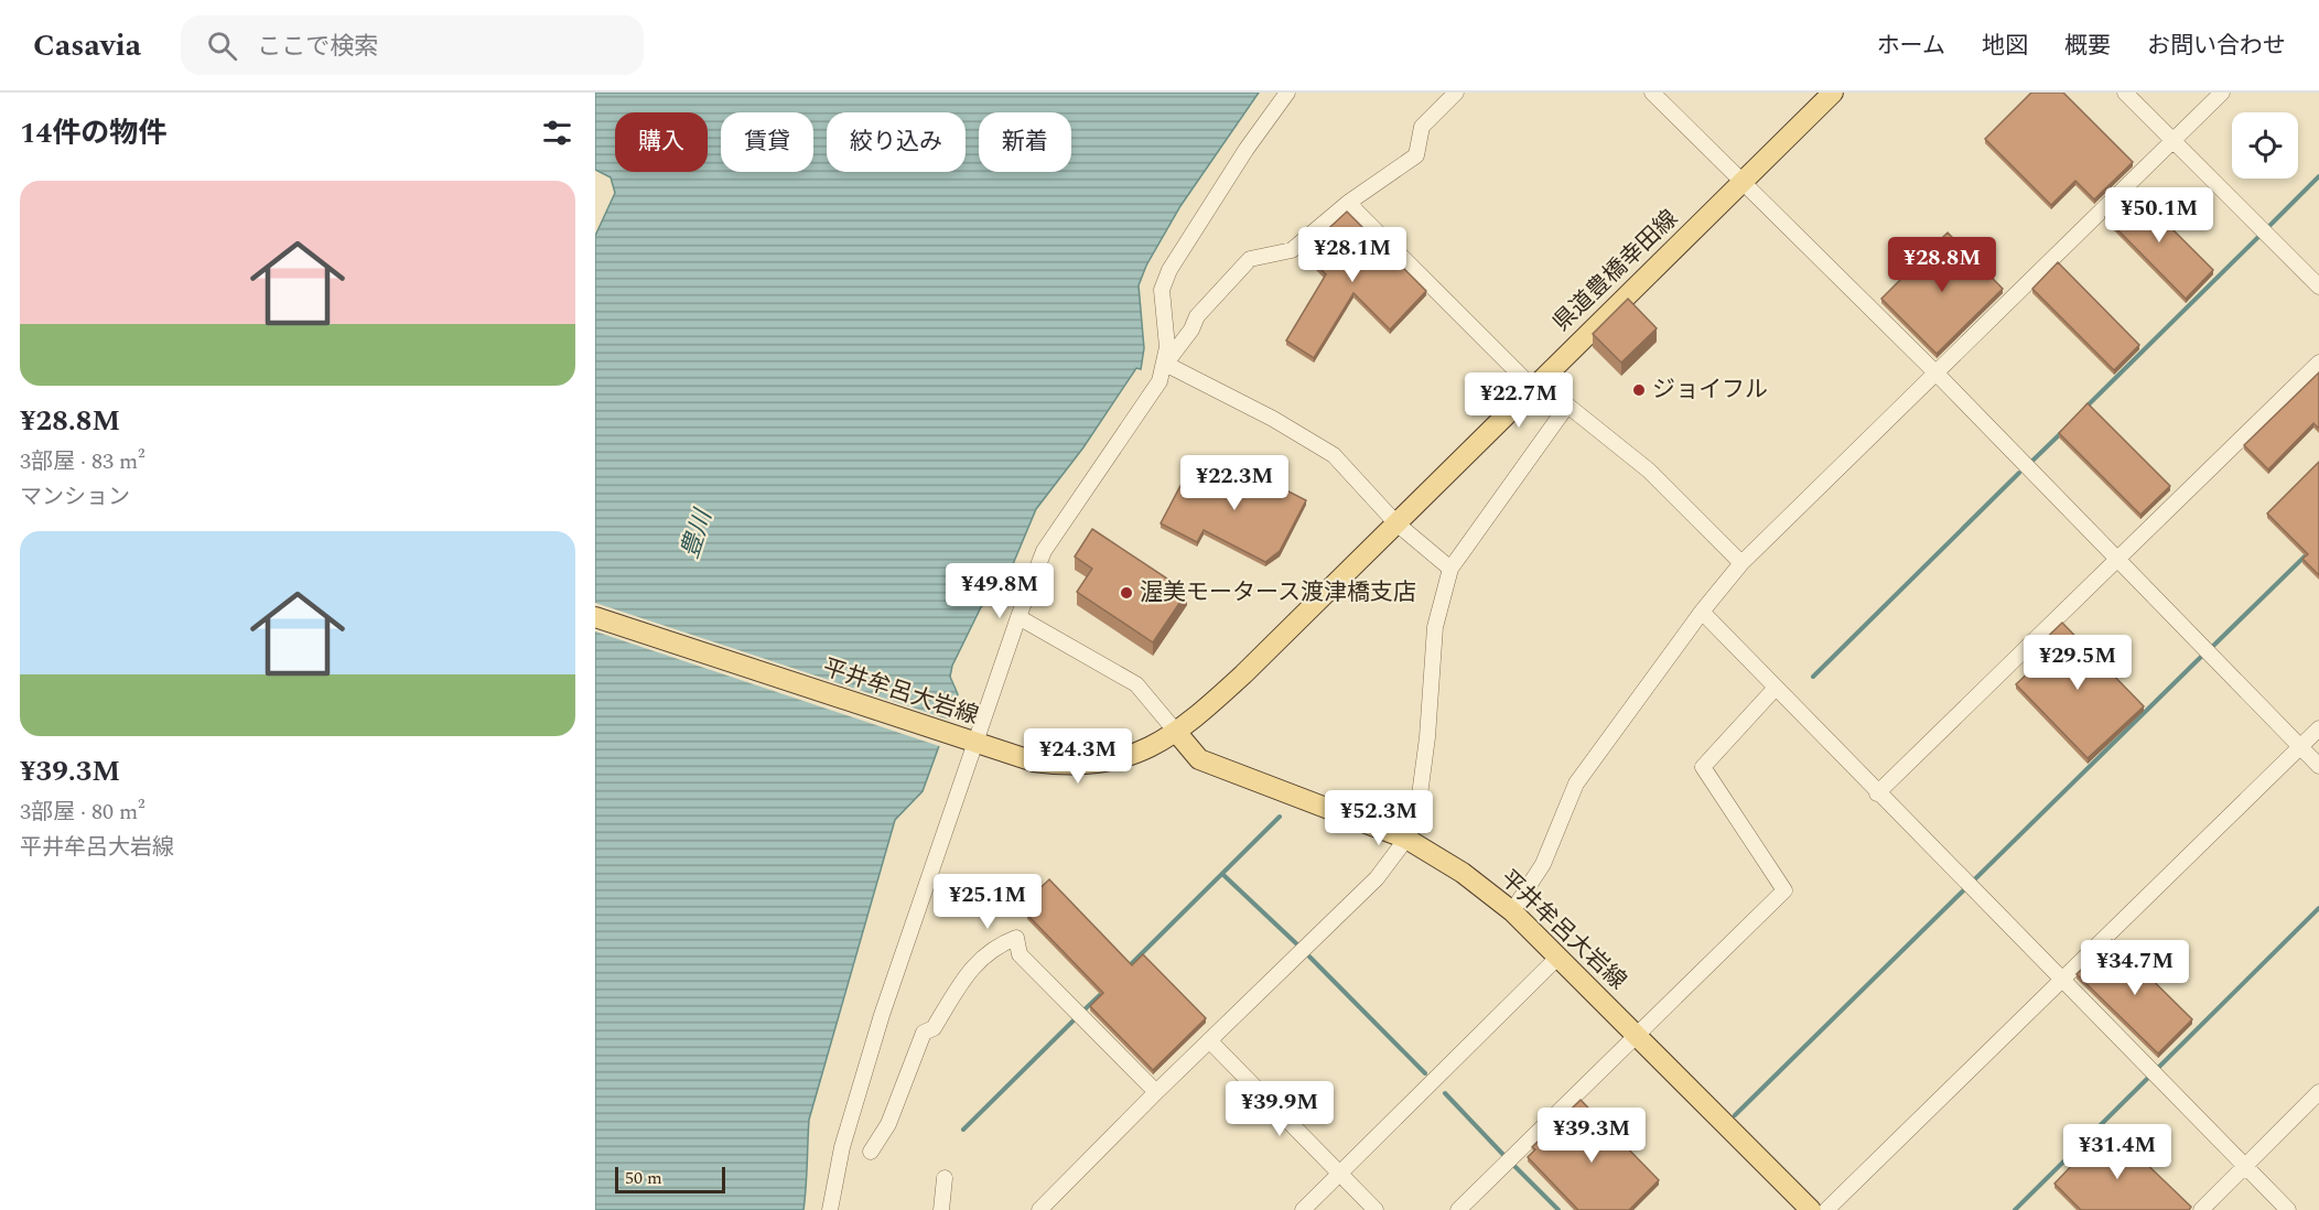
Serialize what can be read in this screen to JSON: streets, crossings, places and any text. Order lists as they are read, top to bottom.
{
  "streets": {
    "main road": ["県道豊橋幸田線", "平井牟呂大岩線"]
  },
  "crossings": [
    ["県道豊橋幸田線", "平井牟呂大岩線"]
  ],
  "water": ["豊川"],
  "places": ["ジョイフル", "渥美モータース渡津橋支店"],
  "scale_bar": "50 m",
  "page": {
    "header": "Casavia",
    "search": "ここで検索",
    "nav": [
      "ホーム",
      "地図",
      "概要",
      "お問い合わせ"
    ],
    "heading": "14件の物件",
    "chip": [
      "購入",
      "賃貸",
      "絞り込み",
      "新着"
    ],
    "list": [
      {
        "name": "¥28.8M",
        "note": "3部屋 · 83 m² · マンション"
      },
      {
        "name": "¥39.3M",
        "note": "3部屋 · 80 m² · 平井牟呂大岩線"
      }
    ],
    "price": [
      "¥50.1M",
      "¥28.1M",
      "¥28.8M",
      "¥22.7M",
      "¥22.3M",
      "¥49.8M",
      "¥29.5M",
      "¥24.3M",
      "¥52.3M",
      "¥25.1M",
      "¥34.7M",
      "¥39.9M",
      "¥39.3M",
      "¥31.4M"
    ],
    "scale": "50 m"
  }
}
